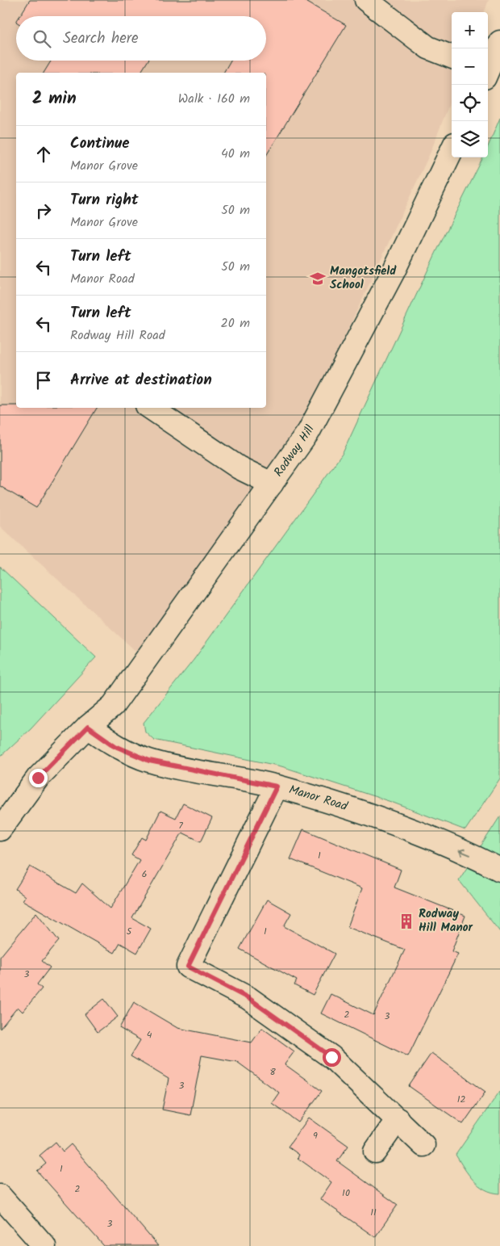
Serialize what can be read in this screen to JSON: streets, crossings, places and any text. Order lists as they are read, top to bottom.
{
  "streets": {
    "street": ["Rodway Hill", "Manor Road"]
  },
  "crossings": [
    ["Rodway Hill", "Manor Road"]
  ],
  "one_way": ["Manor Road"],
  "places": {
    "school or university": ["Mangotsfield School"],
    "building": ["Rodway Hill Manor"]
  },
  "house_numbers": [
    "7",
    "1",
    "6",
    "5",
    "1",
    "3",
    "2",
    "3",
    "4",
    "8",
    "3",
    "12",
    "9",
    "1",
    "2",
    "10",
    "11",
    "3"
  ],
  "page": {
    "map_buttons": ["+", "−"],
    "search": "Search here",
    "heading": ["2 min", "Walk · 160 m"],
    "list": [
      ["Continue", "Manor Grove", "40 m"],
      ["Turn right", "Manor Grove", "50 m"],
      ["Turn left", "Manor Road", "50 m"],
      ["Turn left", "Rodway Hill Road", "20 m"],
      "Arrive at destination"
    ]
  }
}
